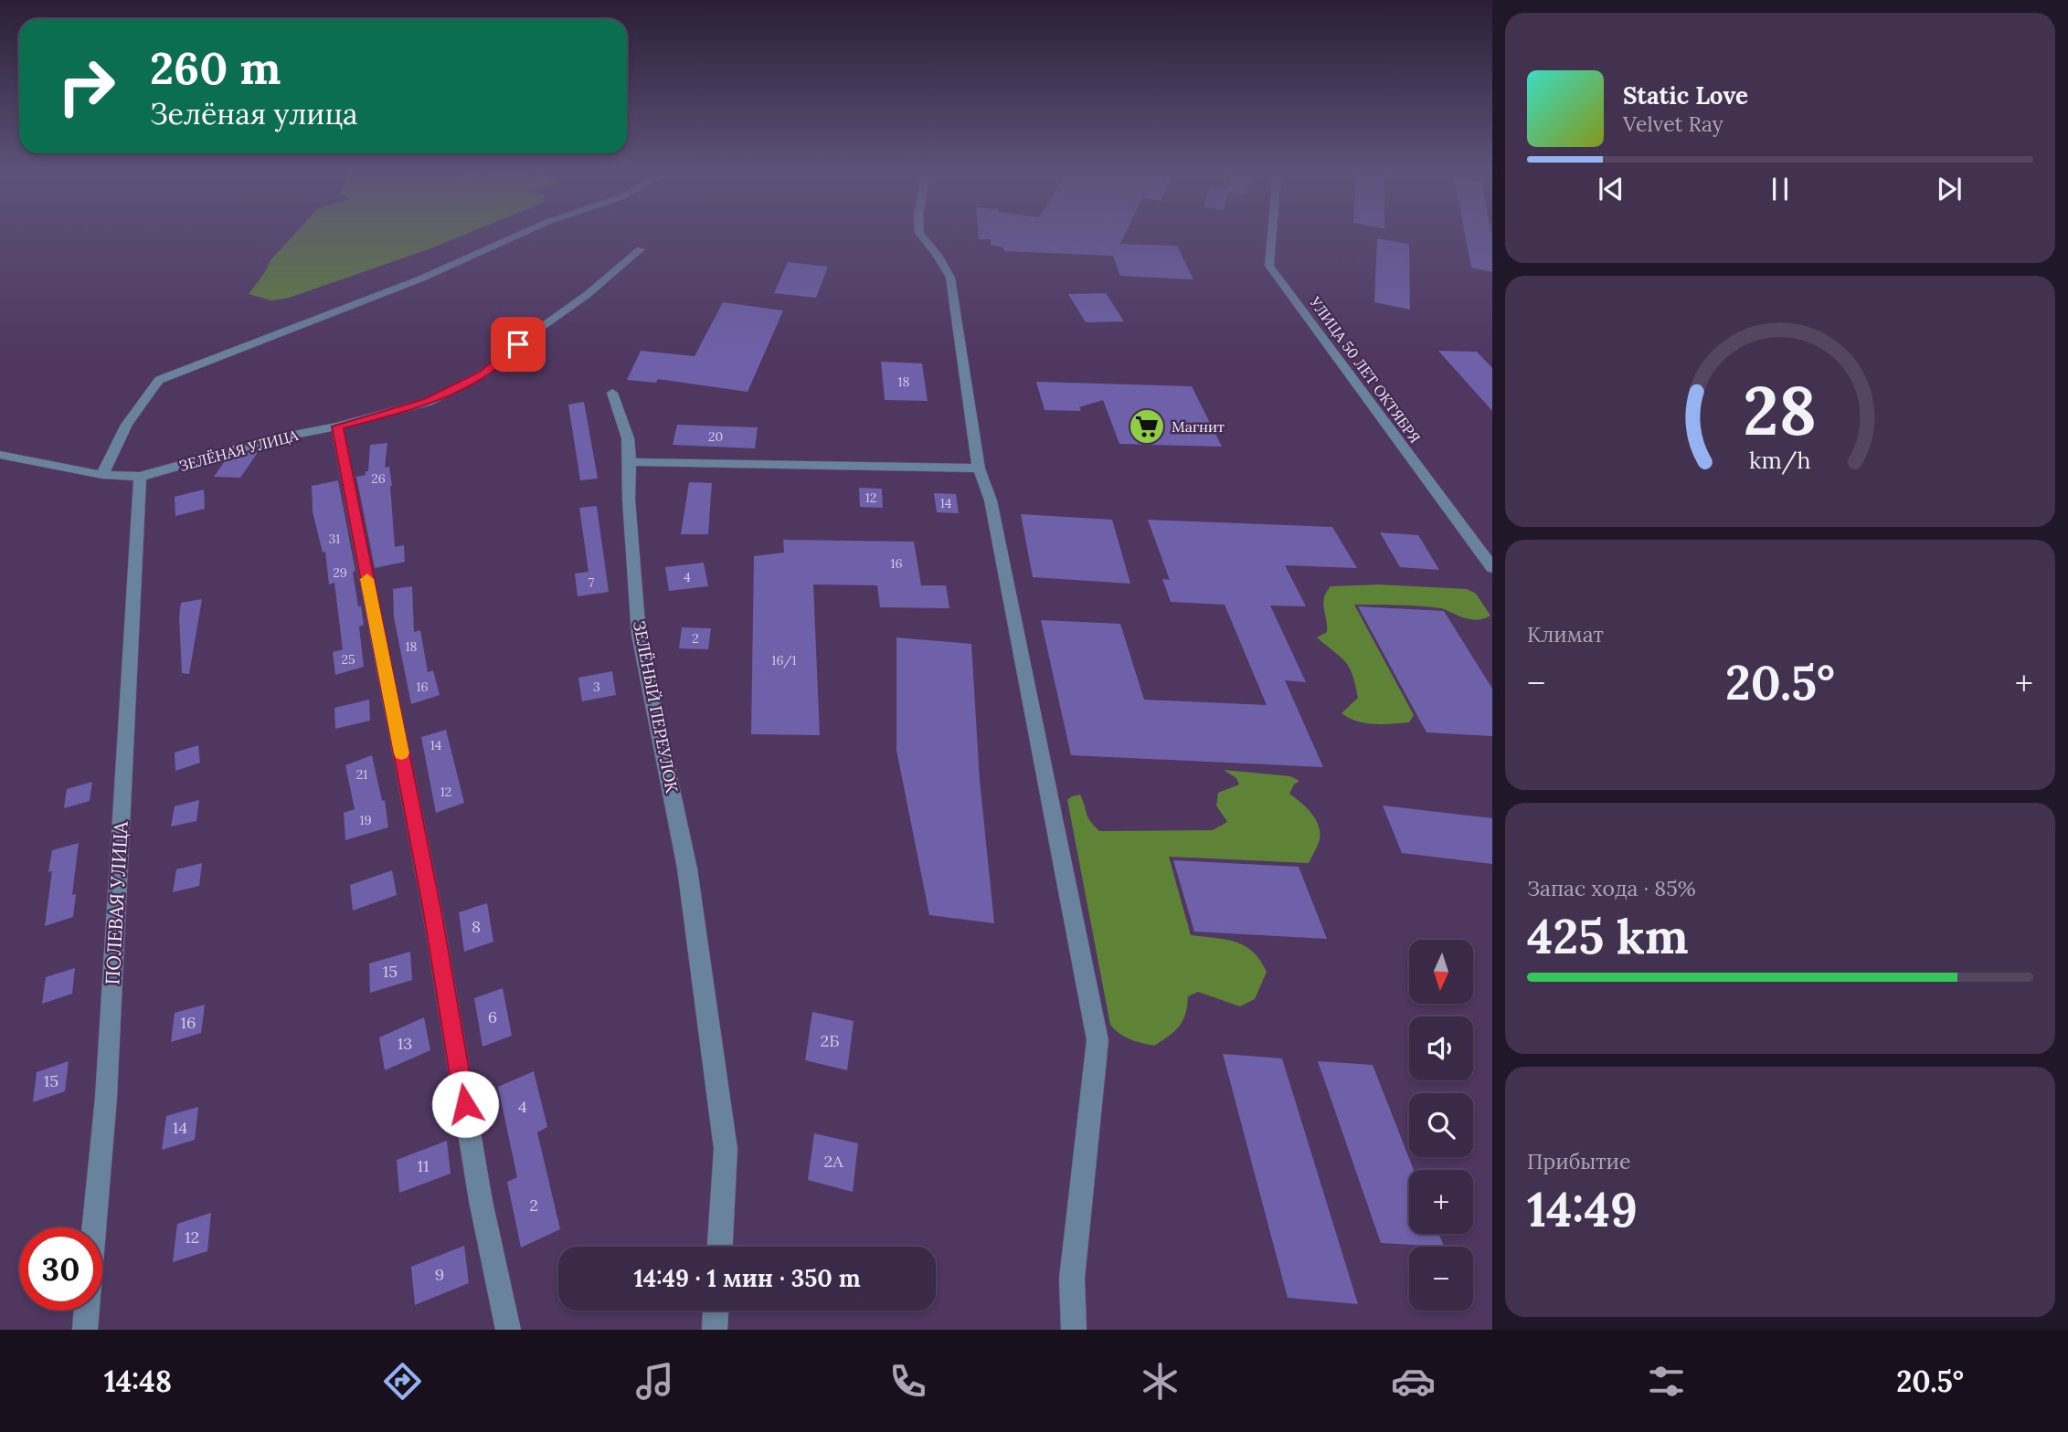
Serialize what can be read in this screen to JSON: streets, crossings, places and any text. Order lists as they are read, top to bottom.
{
  "streets": {
    "street": [
      "УЛИЦА 50 ЛЕТ ОКТЯБРЯ",
      "ЗЕЛЁНАЯ УЛИЦА",
      "ЗЕЛЁНЫЙ ПЕРЕУЛОК",
      "ПОЛЕВАЯ УЛИЦА"
    ]
  },
  "crossings": [
    ["ЗЕЛЁНАЯ УЛИЦА", "ПОЛЕВАЯ УЛИЦА"]
  ],
  "places": {
    "supermarket": ["Магнит"]
  },
  "house_numbers": [
    "18",
    "20",
    "26",
    "12",
    "14",
    "31",
    "16",
    "29",
    "4",
    "7",
    "2",
    "18",
    "25",
    "16/1",
    "16",
    "3",
    "14",
    "21",
    "12",
    "19",
    "8",
    "15",
    "6",
    "16",
    "2Б",
    "13",
    "15",
    "4",
    "14",
    "2А",
    "11",
    "2",
    "12",
    "9"
  ],
  "north": "bottom",
  "page": {
    "turn": ["260 m", "Зелёная улица"],
    "song": ["Static Love", "Velvet Ray"],
    "tile": [
      "Климат",
      ["Запас хода · 85%", "425 km"],
      ["Прибытие", "14:49"]
    ],
    "heat": ["−", "20.5°", "+"],
    "map_buttons": ["+", "−"],
    "limit": "30",
    "trip": "14:49 · 1 мин · 350 m",
    "tabs": ["14:48", "20.5°"],
    "gauge": ["28", "km/h"]
  }
}
